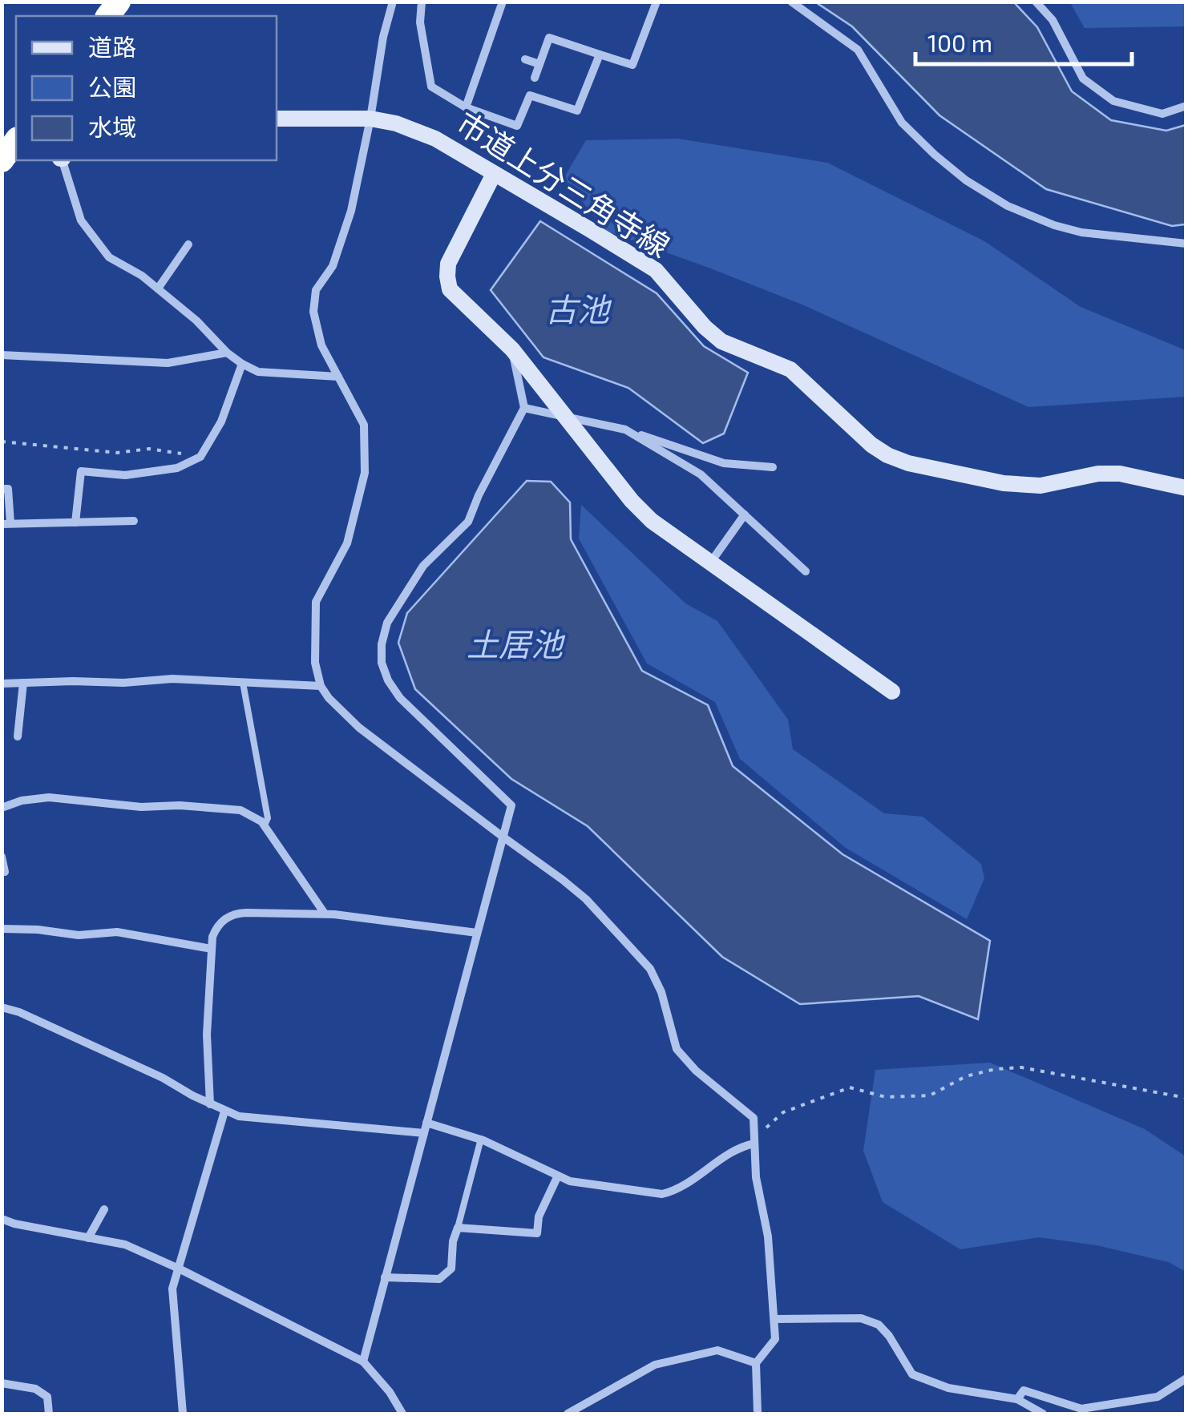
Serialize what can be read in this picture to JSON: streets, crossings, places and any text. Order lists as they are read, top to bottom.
{
  "streets": {
    "street": ["市道上分三角寺線"]
  },
  "water": ["古池", "土居池"],
  "legend": ["道路", "公園", "水域"],
  "scale_bar": "100 m"
}
